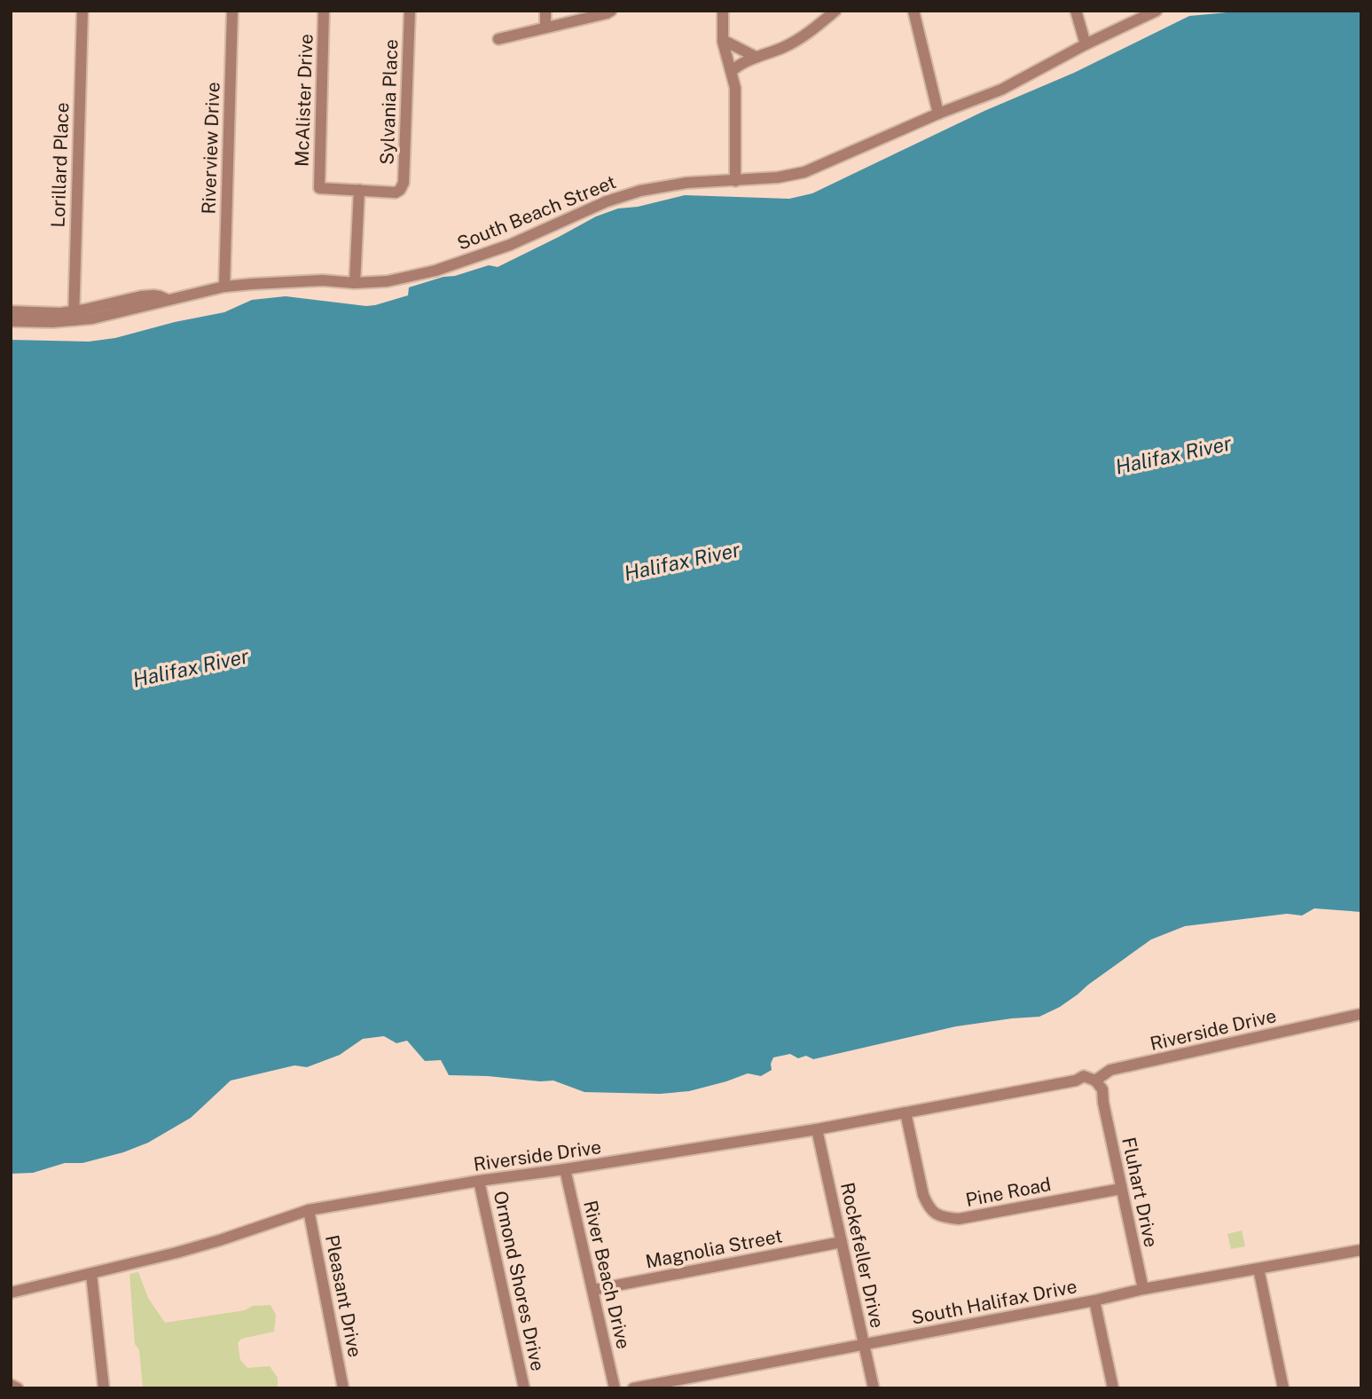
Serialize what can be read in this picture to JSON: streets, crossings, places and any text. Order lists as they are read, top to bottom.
{
  "streets": {
    "street": [
      "McAlister Drive",
      "Sylvania Place",
      "Riverview Drive",
      "Lorillard Place",
      "South Beach Street",
      "Riverside Drive",
      "Pine Road",
      "Fluhart Drive",
      "Magnolia Street",
      "Rockefeller Drive",
      "River Beach Drive",
      "Ormond Shores Drive",
      "Pleasant Drive",
      "South Halifax Drive"
    ]
  },
  "crossings": [
    ["McAlister Drive", "Sylvania Place"],
    ["Riverview Drive", "South Beach Street"],
    ["Lorillard Place", "South Beach Street"],
    ["Riverside Drive", "Pine Road"],
    ["Riverside Drive", "Fluhart Drive"],
    ["Riverside Drive", "Rockefeller Drive"],
    ["Riverside Drive", "River Beach Drive"],
    ["Riverside Drive", "Ormond Shores Drive"],
    ["Riverside Drive", "Pleasant Drive"],
    ["Pine Road", "Fluhart Drive"],
    ["Fluhart Drive", "South Halifax Drive"],
    ["Magnolia Street", "Rockefeller Drive"],
    ["Magnolia Street", "River Beach Drive"],
    ["Rockefeller Drive", "South Halifax Drive"]
  ],
  "water": ["Halifax River"]
}
